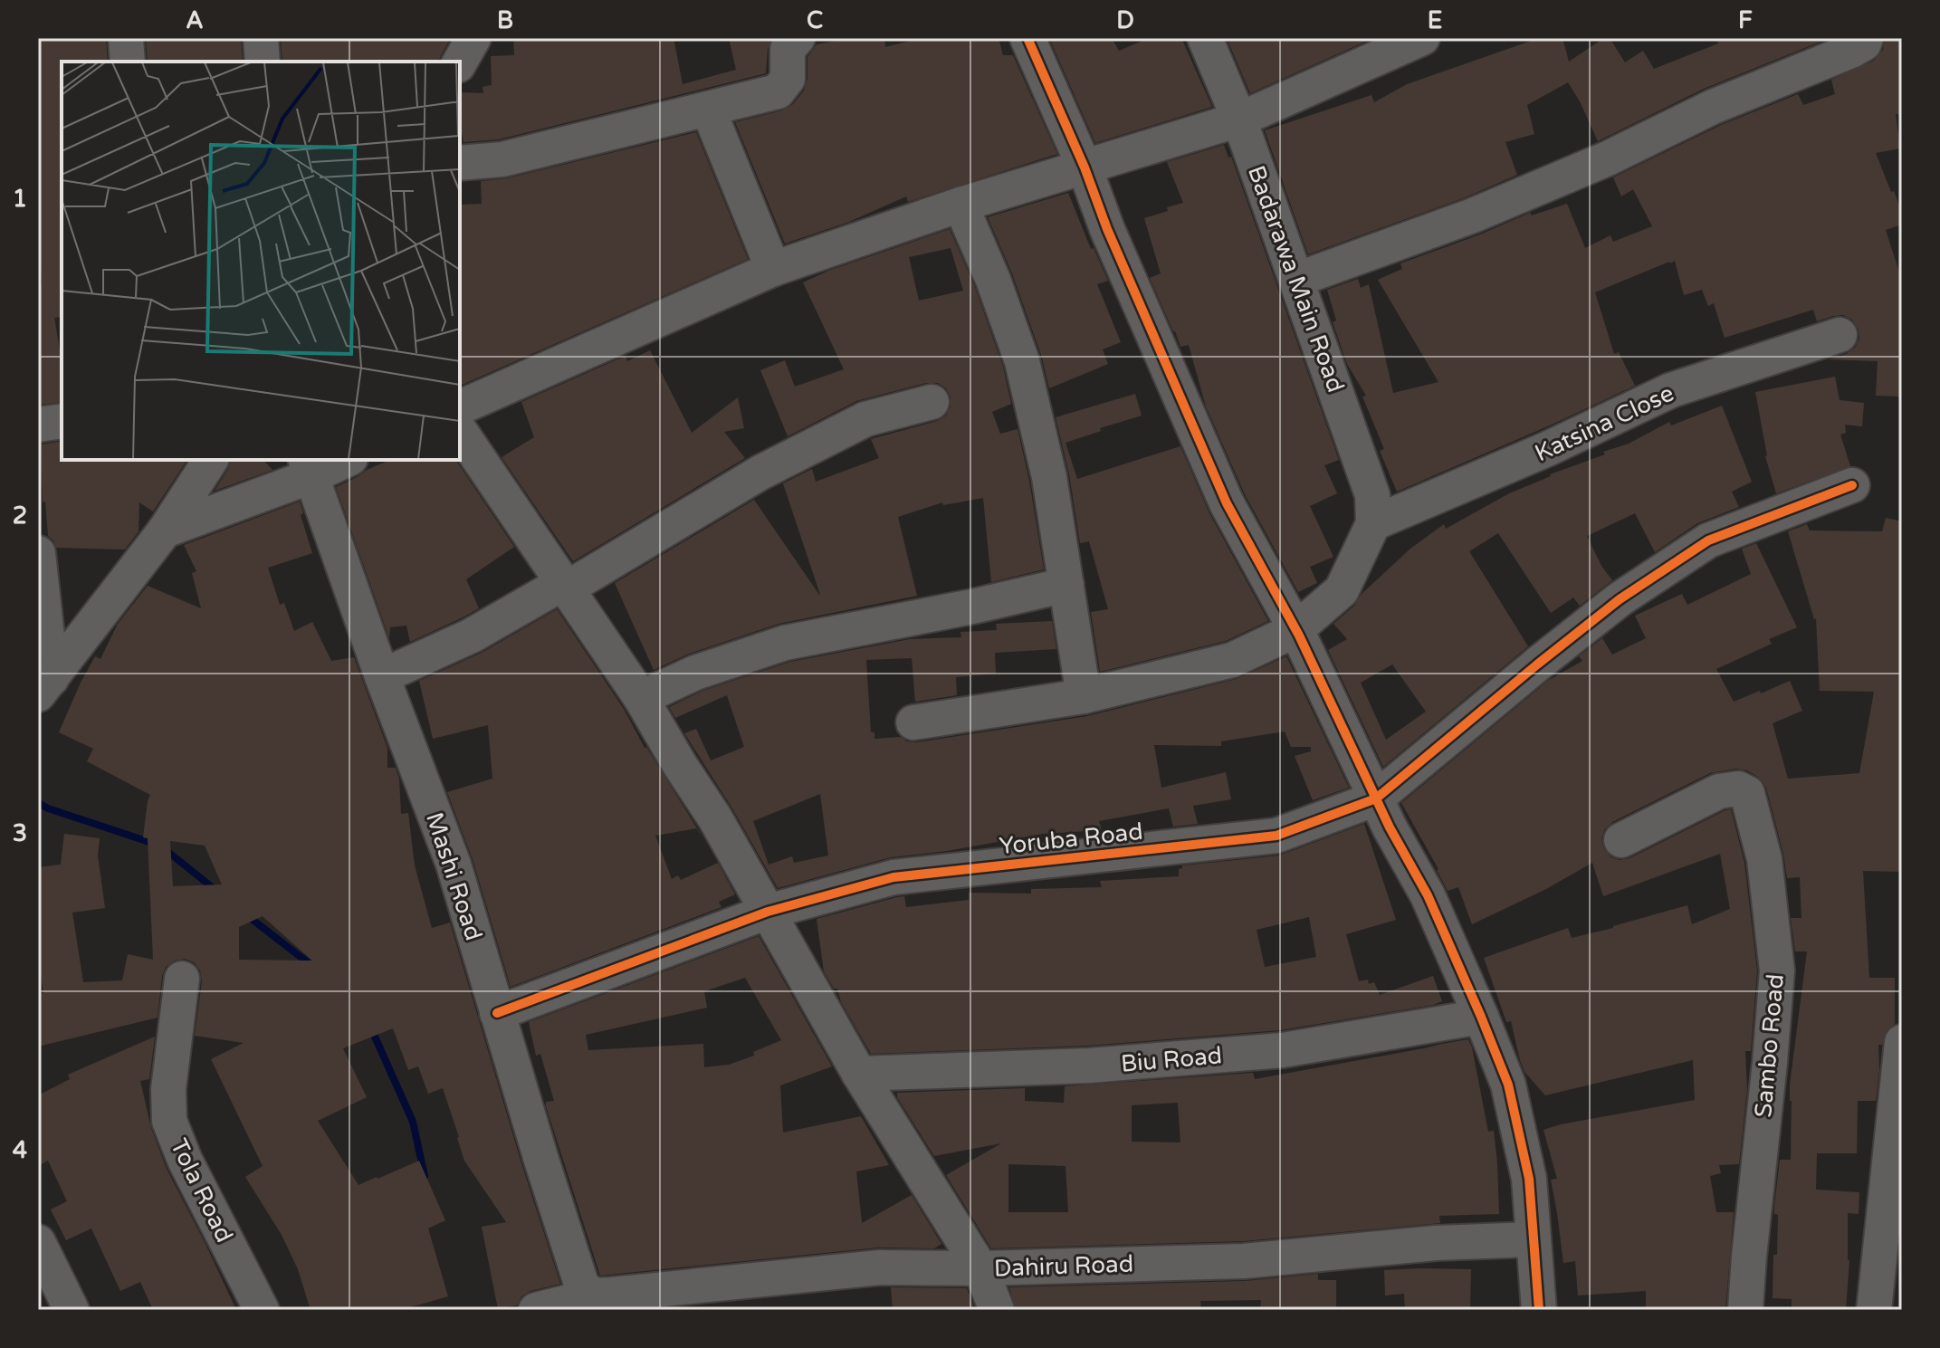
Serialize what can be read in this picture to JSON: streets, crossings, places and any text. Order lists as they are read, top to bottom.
{
  "streets": {
    "street": [
      "Badarawa Main Road",
      "Katsina Close",
      "Yoruba Road",
      "Mashi Road",
      "Sambo Road",
      "Biu Road",
      "Tola Road",
      "Dahiru Road"
    ]
  },
  "crossings": [
    ["Badarawa Main Road", "Katsina Close"],
    ["Yoruba Road", "Mashi Road"],
    ["Mashi Road", "Dahiru Road"]
  ],
  "grid": {
    "columns": [
      "A",
      "B",
      "C",
      "D",
      "E",
      "F"
    ],
    "rows": [
      "1",
      "2",
      "3",
      "4"
    ]
  }
}
